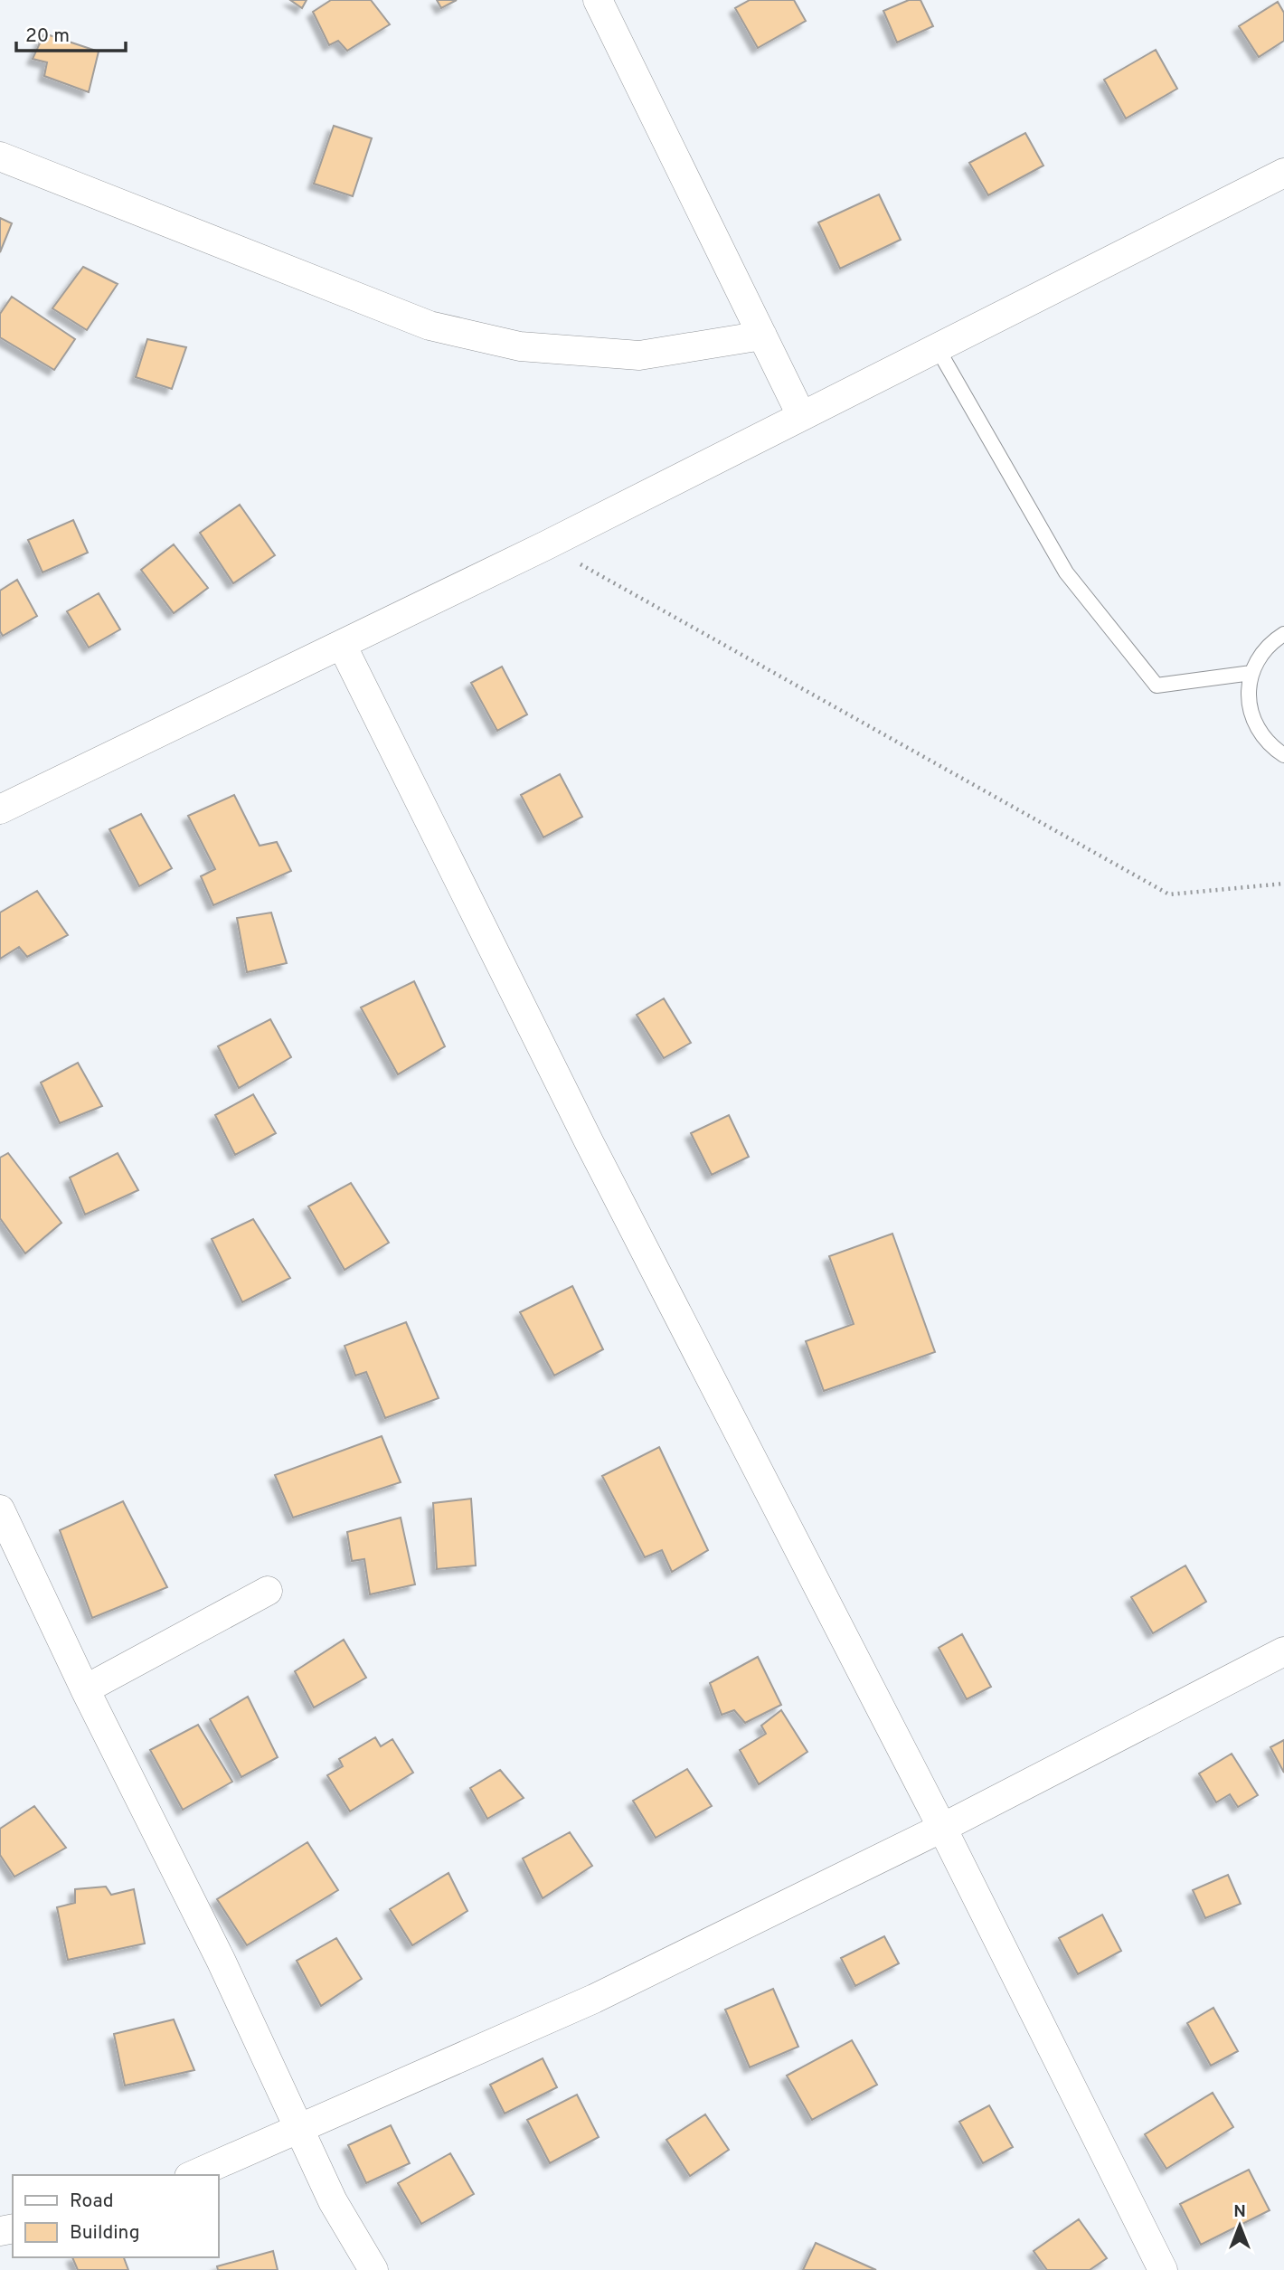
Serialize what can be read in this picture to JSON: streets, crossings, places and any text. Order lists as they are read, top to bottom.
{
  "legend": ["Road", "Building"],
  "scale_bar": "20 m",
  "north": "top"
}
